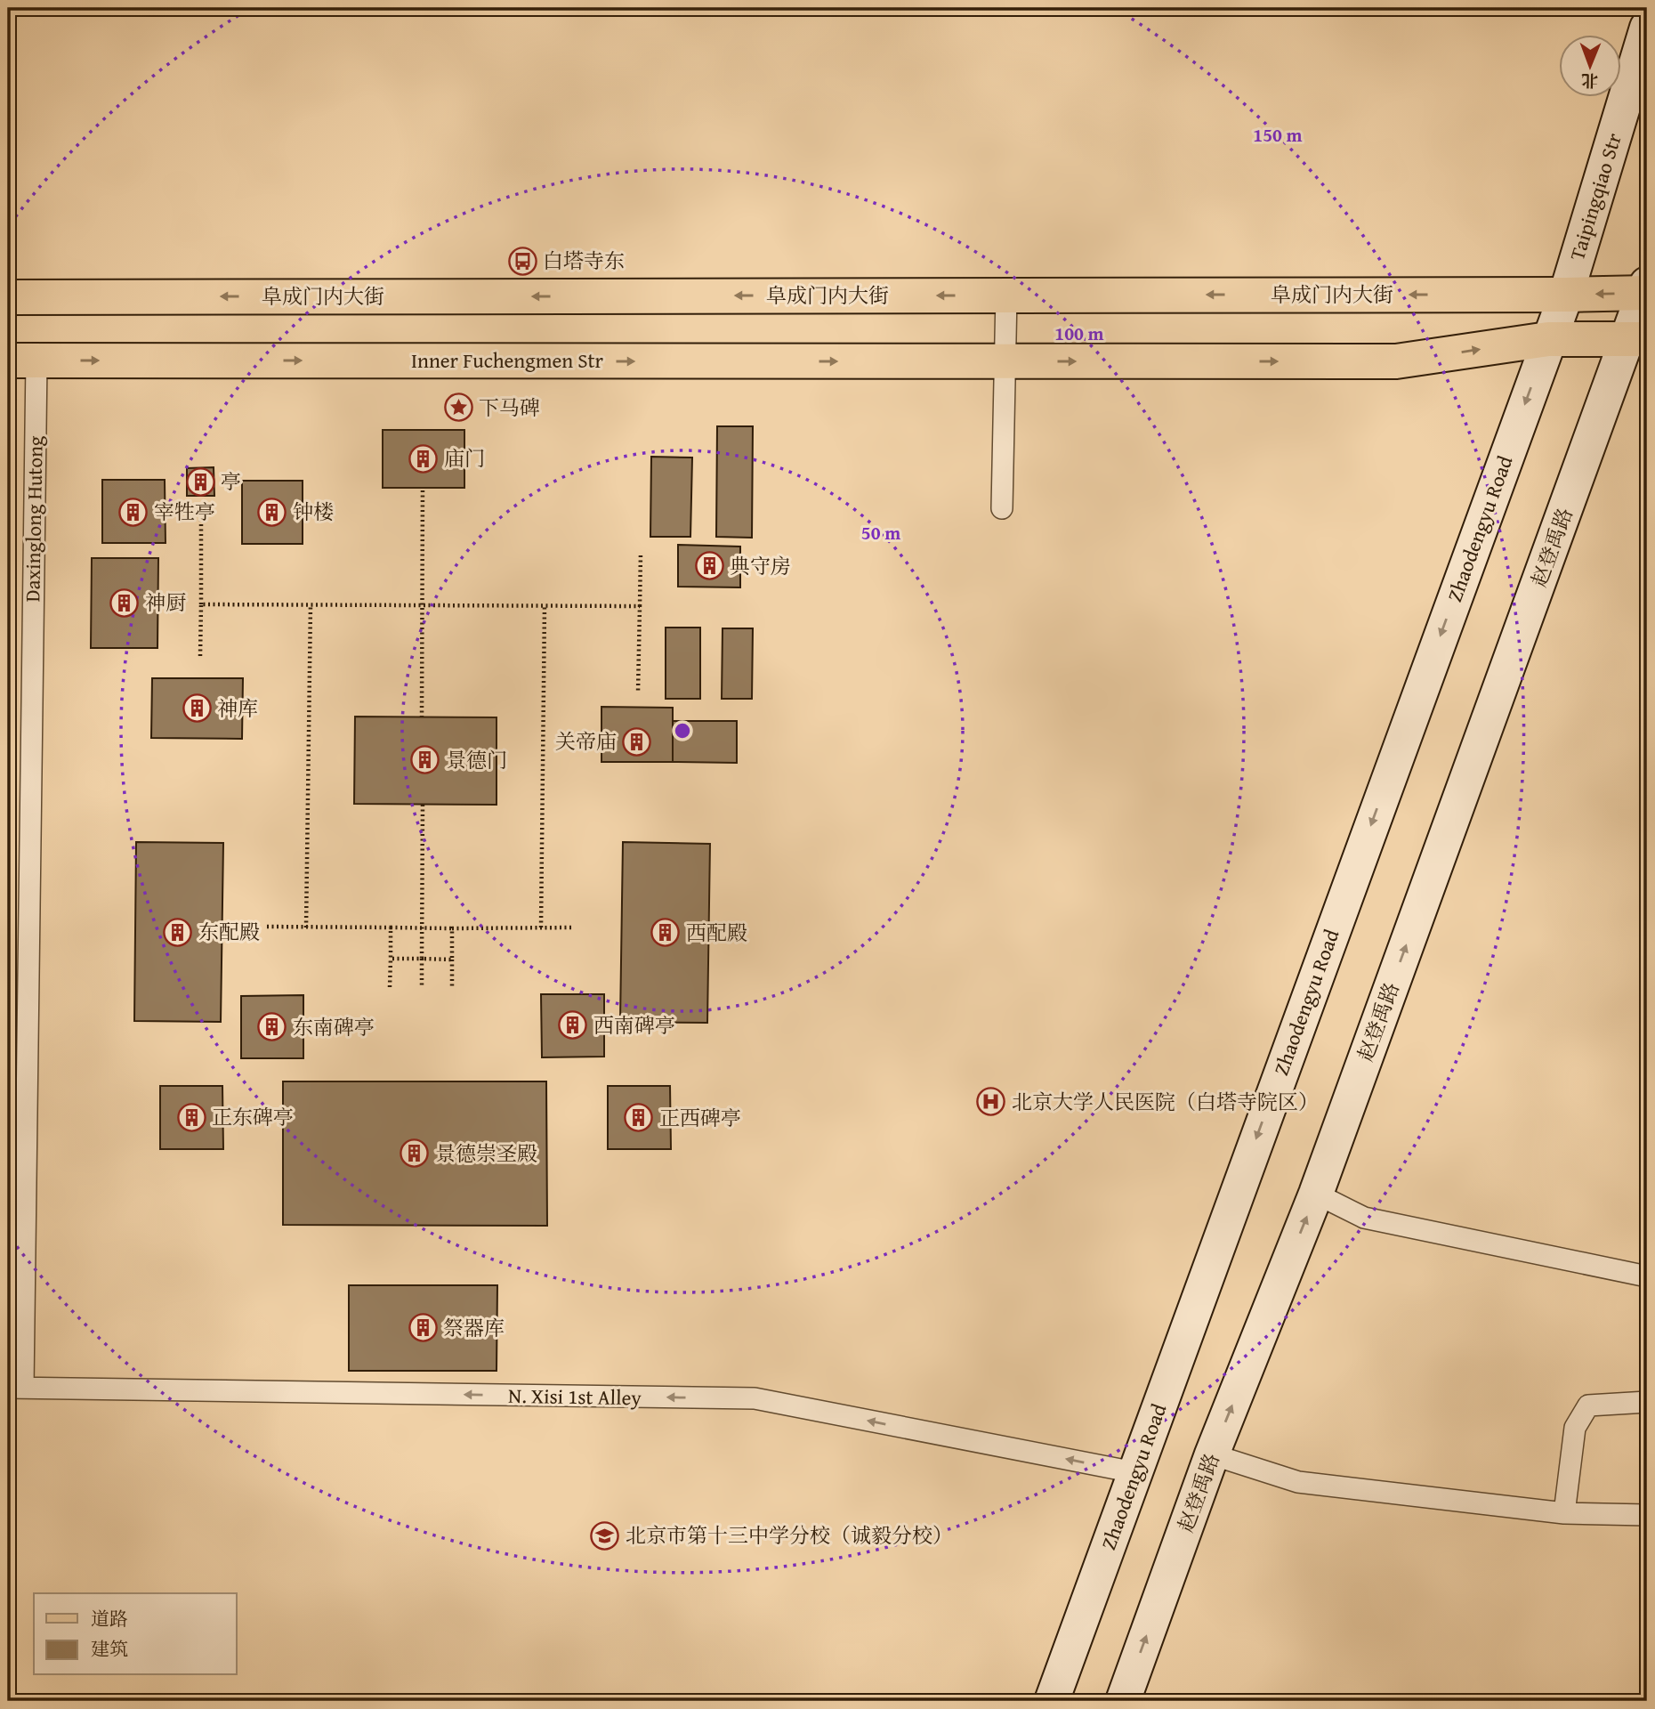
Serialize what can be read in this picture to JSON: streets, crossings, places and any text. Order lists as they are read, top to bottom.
{
  "streets": {
    "main road": [
      "Taipingqiao Str",
      "阜成门内大街",
      "Inner Fuchengmen Str",
      "Zhaodengyu Road",
      "赵登禹路"
    ],
    "lane": ["Daxinglong Hutong", "N. Xisi 1st Alley"]
  },
  "crossings": [
    ["Taipingqiao Str", "阜成门内大街"],
    ["Taipingqiao Str", "Zhaodengyu Road"],
    ["阜成门内大街", "赵登禹路"],
    ["Inner Fuchengmen Str", "Daxinglong Hutong"],
    ["Daxinglong Hutong", "N. Xisi 1st Alley"],
    ["Zhaodengyu Road", "N. Xisi 1st Alley"]
  ],
  "one_way": [
    "Inner Fuchengmen Str",
    "Zhaodengyu Road",
    "赵登禹路",
    "N. Xisi 1st Alley"
  ],
  "places": {
    "bus stop": ["白塔寺东"],
    "place": ["下马碑"],
    "building": [
      "庙门",
      "亭",
      "宰牲亭",
      "钟楼",
      "典守房",
      "神厨",
      "神库",
      "关帝庙",
      "景德门",
      "东配殿",
      "西配殿",
      "西南碑亭",
      "东南碑亭",
      "正东碑亭",
      "正西碑亭",
      "景德崇圣殿",
      "祭器库"
    ],
    "hospital": ["北京大学人民医院（白塔寺院区）"],
    "school or university": ["北京市第十三中学分校（诚毅分校）"]
  },
  "legend": ["道路", "建筑"],
  "north": "bottom",
  "rings": ["150 m", "100 m", "50 m"]
}
